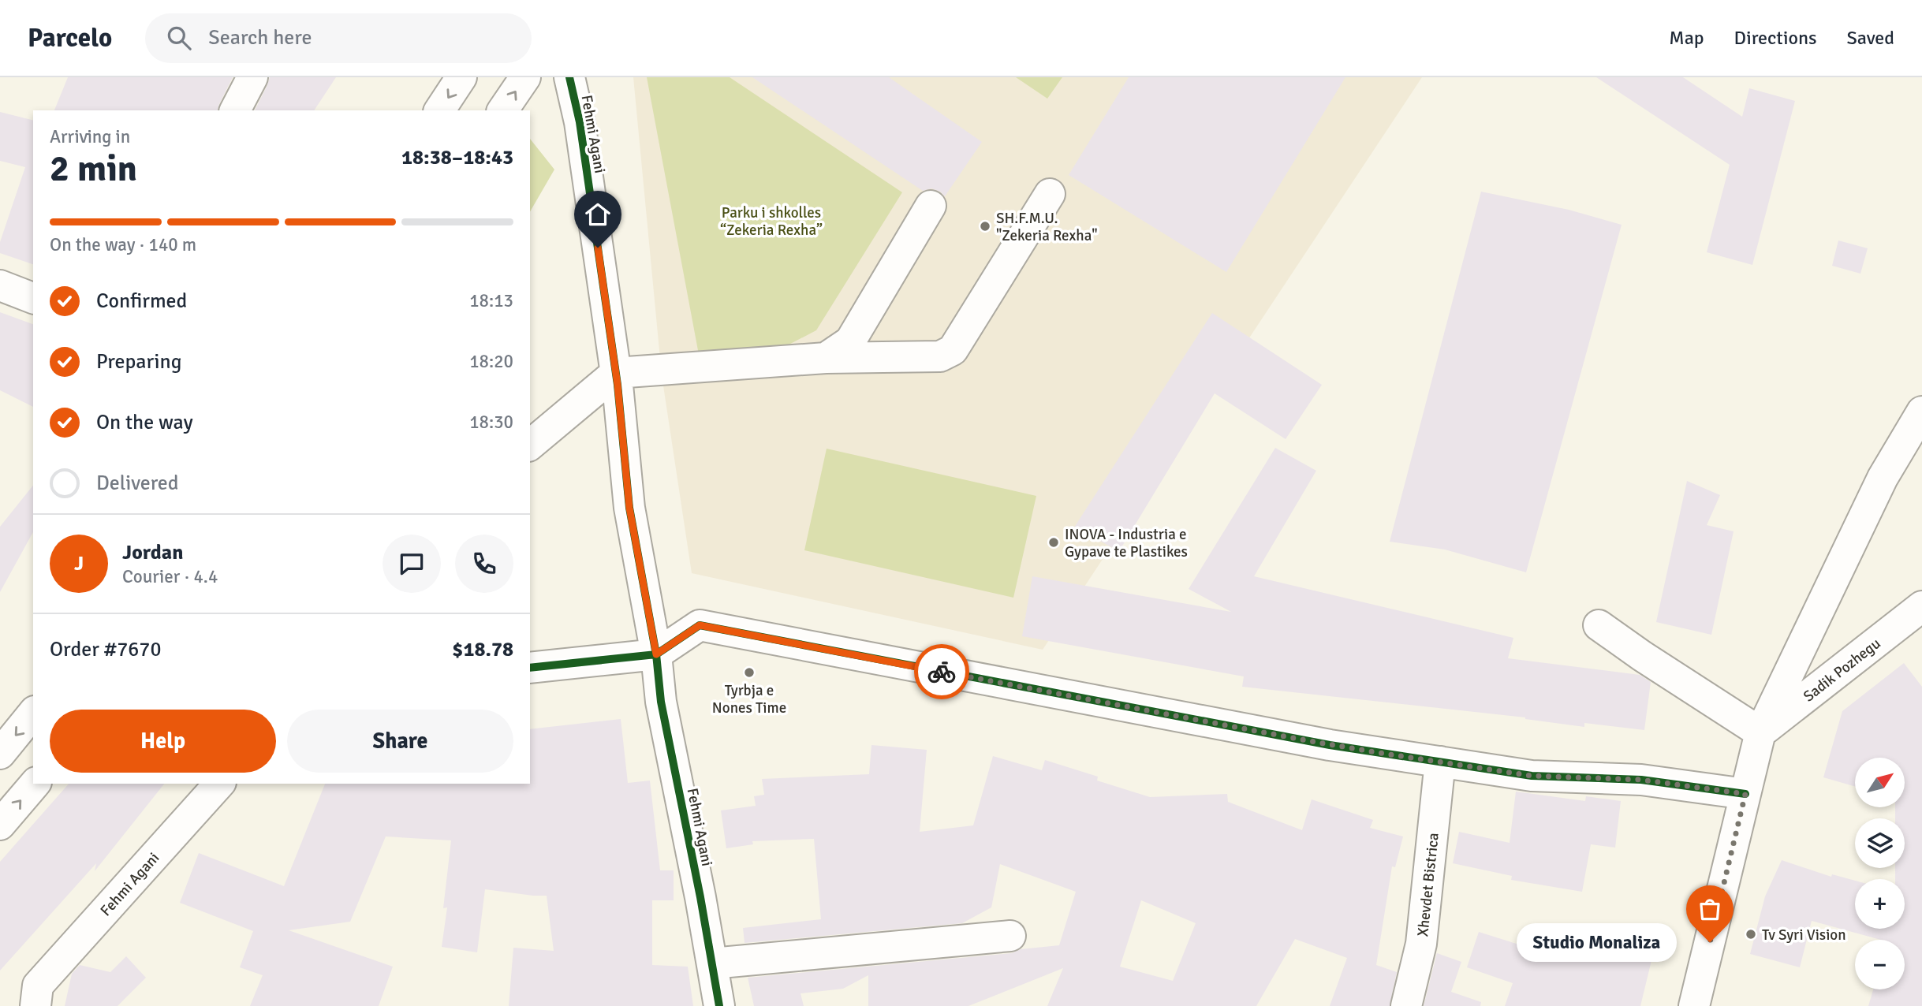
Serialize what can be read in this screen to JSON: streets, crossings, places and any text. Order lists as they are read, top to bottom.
{
  "streets": {
    "street": ["Fehmi Agani", "Sadik Pozhegu", "Xhevdet Bistrica"]
  },
  "parks": ["Parku i shkolles “Zekeria Rexha”"],
  "places": [
    "SH.F.M.U. \"Zekeria Rexha\"",
    "INOVA - Industria e Gypave te Plastikes",
    "Tyrbja e Nones Time",
    "Tv Syri Vision",
    "Studio Monaliza"
  ],
  "north": "top right",
  "page": {
    "header": "Parcelo",
    "search": "Search here",
    "nav": ["Map", "Directions", "Saved"],
    "heading": ["2 min", "Arriving in", "18:38–18:43"],
    "panel": [
      "Jordan",
      "Courier · 4.4",
      "Order #7670",
      "$18.78"
    ],
    "bar": "On the way · 140 m",
    "list": [
      ["Confirmed", "18:13"],
      ["Preparing", "18:20"],
      ["On the way", "18:30"],
      "Delivered"
    ],
    "round": "J",
    "buttons": ["Help", "Share"],
    "map_buttons": ["+", "−"],
    "bubble": "Studio Monaliza"
  }
}
